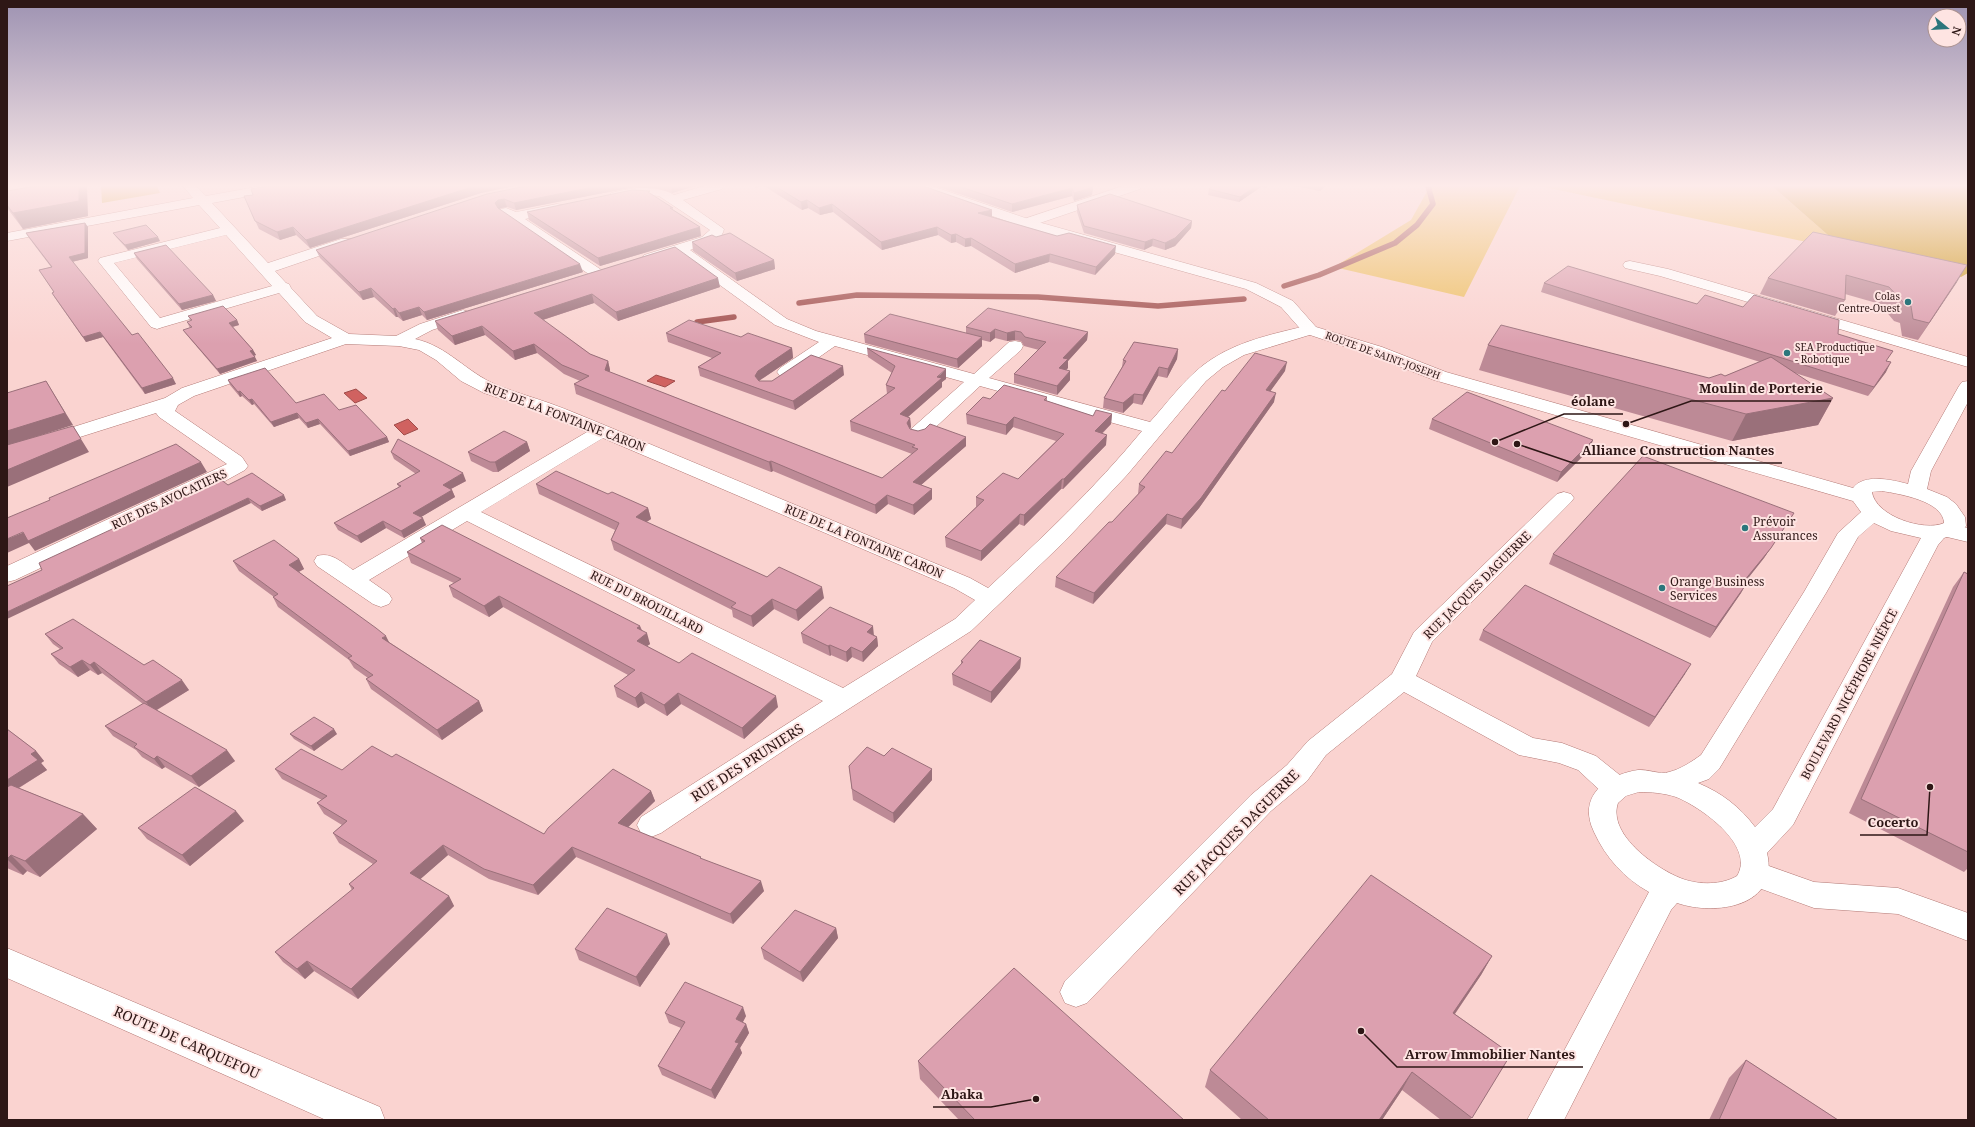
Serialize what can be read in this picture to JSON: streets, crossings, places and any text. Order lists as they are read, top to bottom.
{
  "streets": {
    "street": [
      "ROUTE DE SAINT-JOSEPH",
      "RUE DE LA FONTAINE CARON",
      "RUE DES AVOCATIERS",
      "RUE JACQUES DAGUERRE",
      "RUE DU BROUILLARD",
      "BOULEVARD NICÉPHORE NIÉPCE",
      "RUE DES PRUNIERS",
      "ROUTE DE CARQUEFOU"
    ]
  },
  "crossings": [
    ["ROUTE DE SAINT-JOSEPH", "BOULEVARD NICÉPHORE NIÉPCE"],
    ["RUE DU BROUILLARD", "RUE DES PRUNIERS"]
  ],
  "places": [
    "Colas Centre-Ouest",
    "SEA Productique - Robotique",
    "Moulin de Porterie",
    "éolane",
    "Alliance Construction Nantes",
    "Prévoir Assurances",
    "Orange Business Services",
    "Cocerto",
    "Arrow Immobilier Nantes",
    "Abaka"
  ],
  "north": "right"
}
